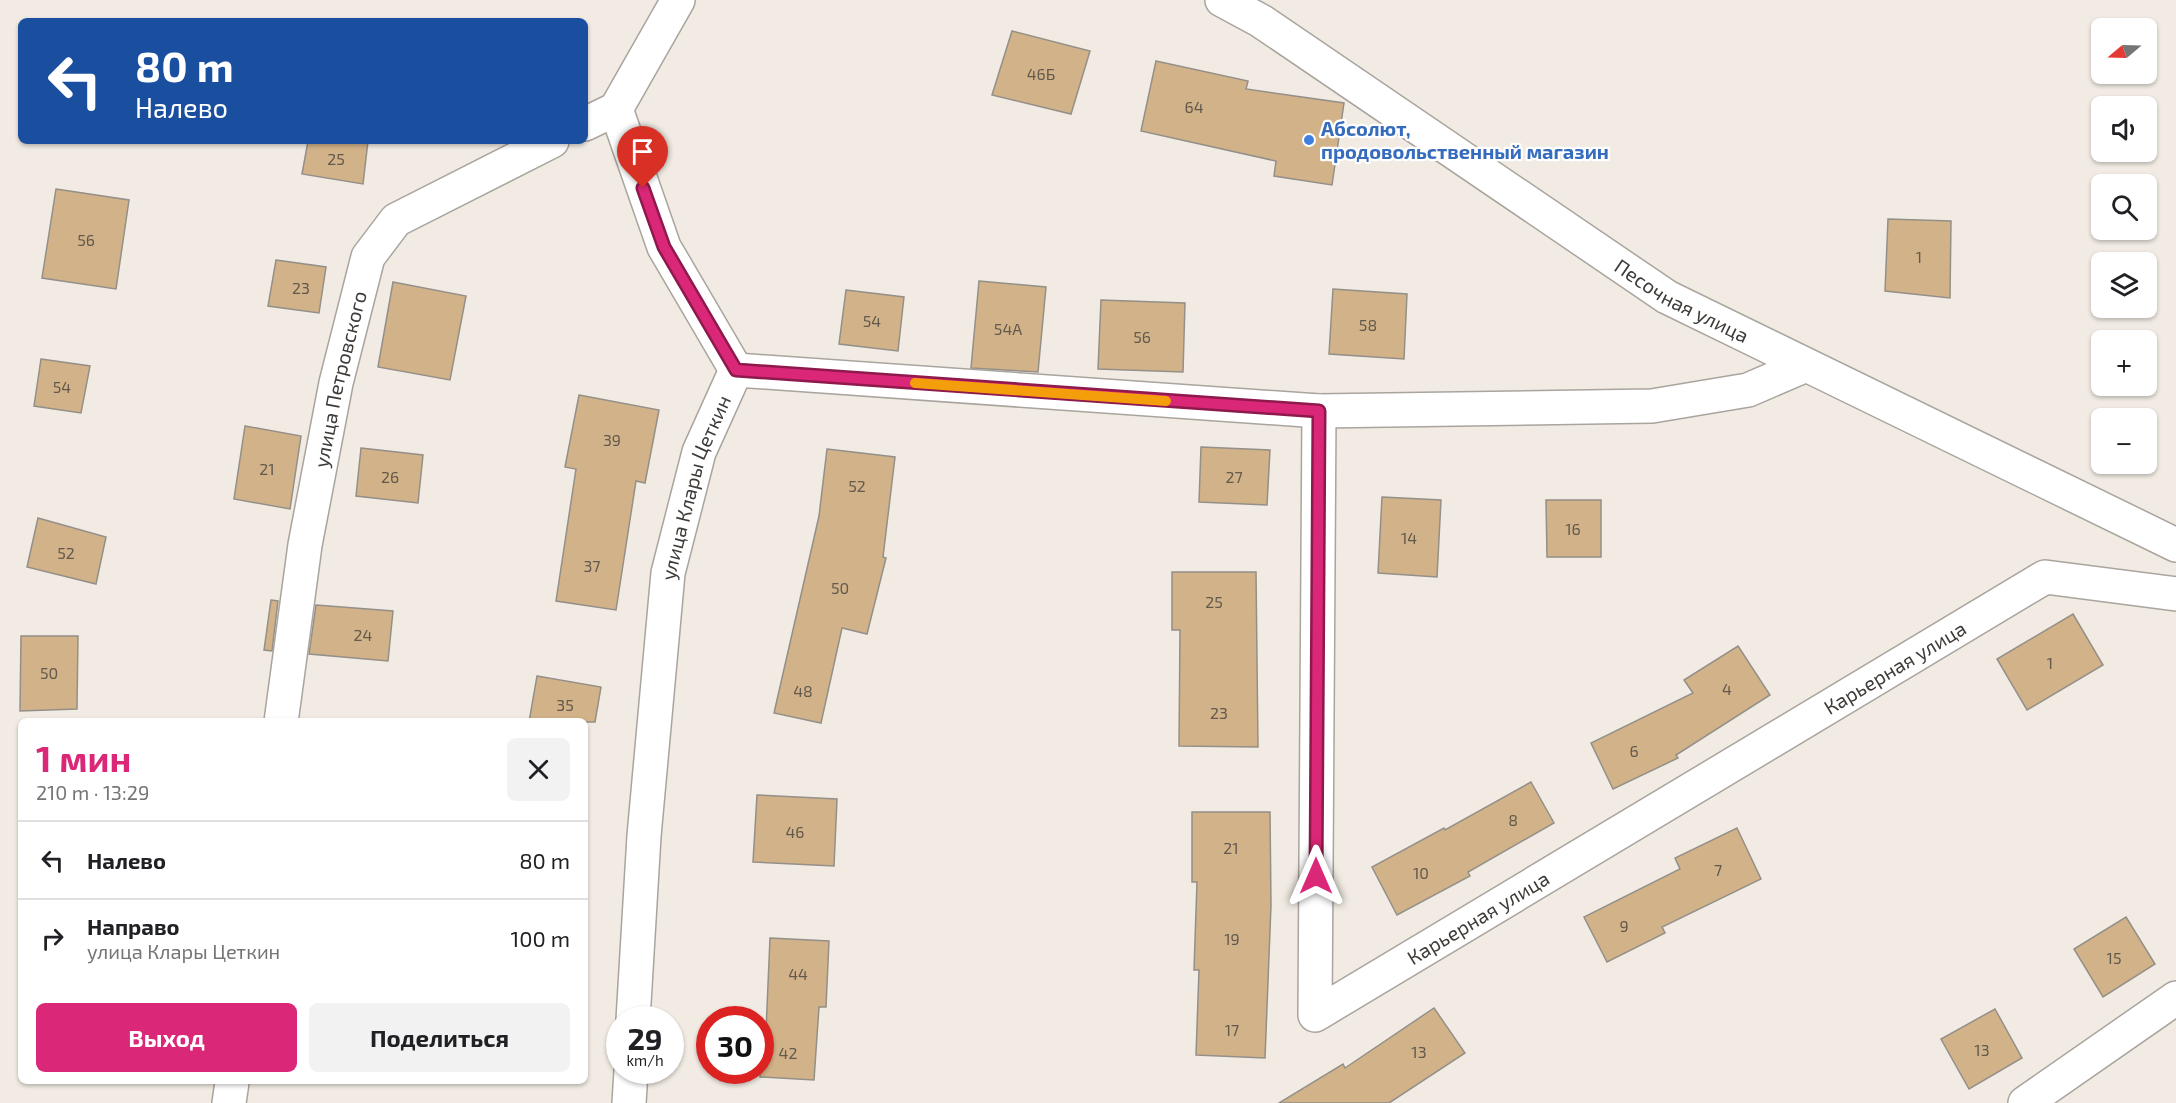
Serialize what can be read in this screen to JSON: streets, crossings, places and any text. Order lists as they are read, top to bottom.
{
  "streets": {
    "street": [
      "Песочная улица",
      "улица Петровского",
      "улица Клары Цеткин",
      "Карьерная улица"
    ]
  },
  "places": ["Абсолют, продовольственный магазин"],
  "house_numbers": [
    "46Б",
    "64",
    "25",
    "56",
    "1",
    "23",
    "54",
    "58",
    "54А",
    "56",
    "54",
    "39",
    "21",
    "26",
    "27",
    "52",
    "16",
    "14",
    "52",
    "37",
    "50",
    "25",
    "24",
    "1",
    "50",
    "4",
    "48",
    "35",
    "23",
    "6",
    "8",
    "46",
    "21",
    "7",
    "10",
    "9",
    "19",
    "15",
    "44",
    "17",
    "13",
    "13",
    "42"
  ],
  "north": "left",
  "page": {
    "map_buttons": ["+", "−"],
    "turn": ["80 m", "Налево"],
    "heading": ["1 мин", "210 m · 13:29"],
    "list": [
      {
        "name": "Налево",
        "value": "80 m"
      },
      {
        "name": "Направо",
        "note": "улица Клары Цеткин",
        "value": "100 m"
      }
    ],
    "buttons": ["Выход", "Поделиться"],
    "speed": "29 km/h",
    "limit": "30"
  }
}
